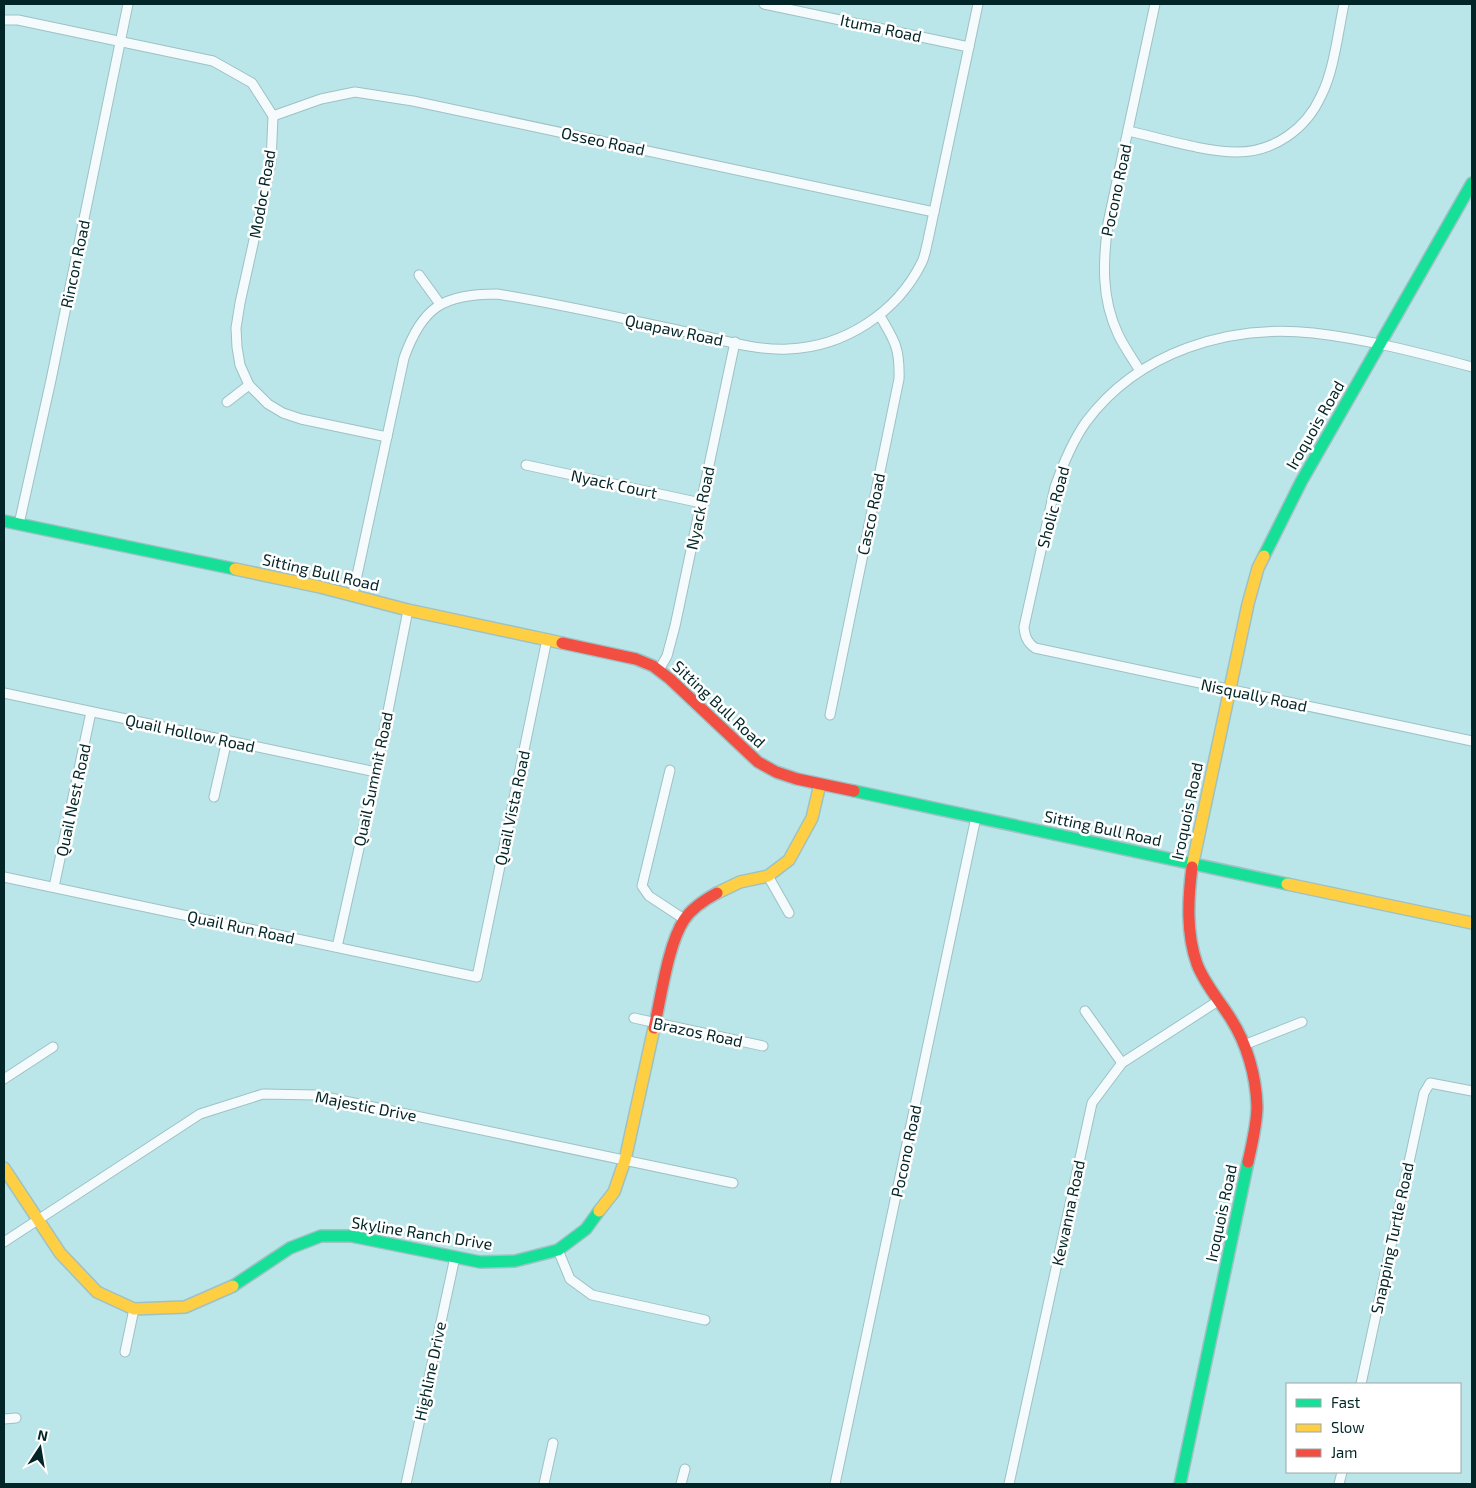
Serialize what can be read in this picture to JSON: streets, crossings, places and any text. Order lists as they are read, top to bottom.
{
  "streets": {
    "street": [
      "Ituma Road",
      "Osseo Road",
      "Pocono Road",
      "Modoc Road",
      "Rincon Road",
      "Quapaw Road",
      "Iroquois Road",
      "Nyack Court",
      "Sholic Road",
      "Nyack Road",
      "Casco Road",
      "Sitting Bull Road",
      "Nisqually Road",
      "Quail Hollow Road",
      "Quail Summit Road",
      "Quail Nest Road",
      "Quail Vista Road",
      "Quail Run Road",
      "Brazos Road",
      "Majestic Drive",
      "Kewanna Road",
      "Skyline Ranch Drive",
      "Snapping Turtle Road",
      "Highline Drive"
    ]
  },
  "crossings": [
    ["Ituma Road", "Quapaw Road"],
    ["Osseo Road", "Modoc Road"],
    ["Osseo Road", "Quapaw Road"],
    ["Pocono Road", "Sholic Road"],
    ["Pocono Road", "Sitting Bull Road"],
    ["Modoc Road", "Quapaw Road"],
    ["Rincon Road", "Sitting Bull Road"],
    ["Quapaw Road", "Nyack Road"],
    ["Quapaw Road", "Casco Road"],
    ["Quapaw Road", "Sitting Bull Road"],
    ["Iroquois Road", "Sholic Road"],
    ["Iroquois Road", "Sitting Bull Road"],
    ["Iroquois Road", "Nisqually Road"],
    ["Iroquois Road", "Kewanna Road"],
    ["Nyack Court", "Nyack Road"],
    ["Sholic Road", "Nisqually Road"],
    ["Nyack Road", "Sitting Bull Road"],
    ["Sitting Bull Road", "Quail Summit Road"],
    ["Sitting Bull Road", "Quail Vista Road"],
    ["Sitting Bull Road", "Skyline Ranch Drive"],
    ["Quail Hollow Road", "Quail Summit Road"],
    ["Quail Hollow Road", "Quail Nest Road"],
    ["Quail Summit Road", "Quail Run Road"],
    ["Quail Nest Road", "Quail Run Road"],
    ["Quail Vista Road", "Quail Run Road"],
    ["Brazos Road", "Skyline Ranch Drive"],
    ["Majestic Drive", "Skyline Ranch Drive"],
    ["Skyline Ranch Drive", "Highline Drive"]
  ],
  "legend": ["Fast", "Slow", "Jam"],
  "north": "top"
}
